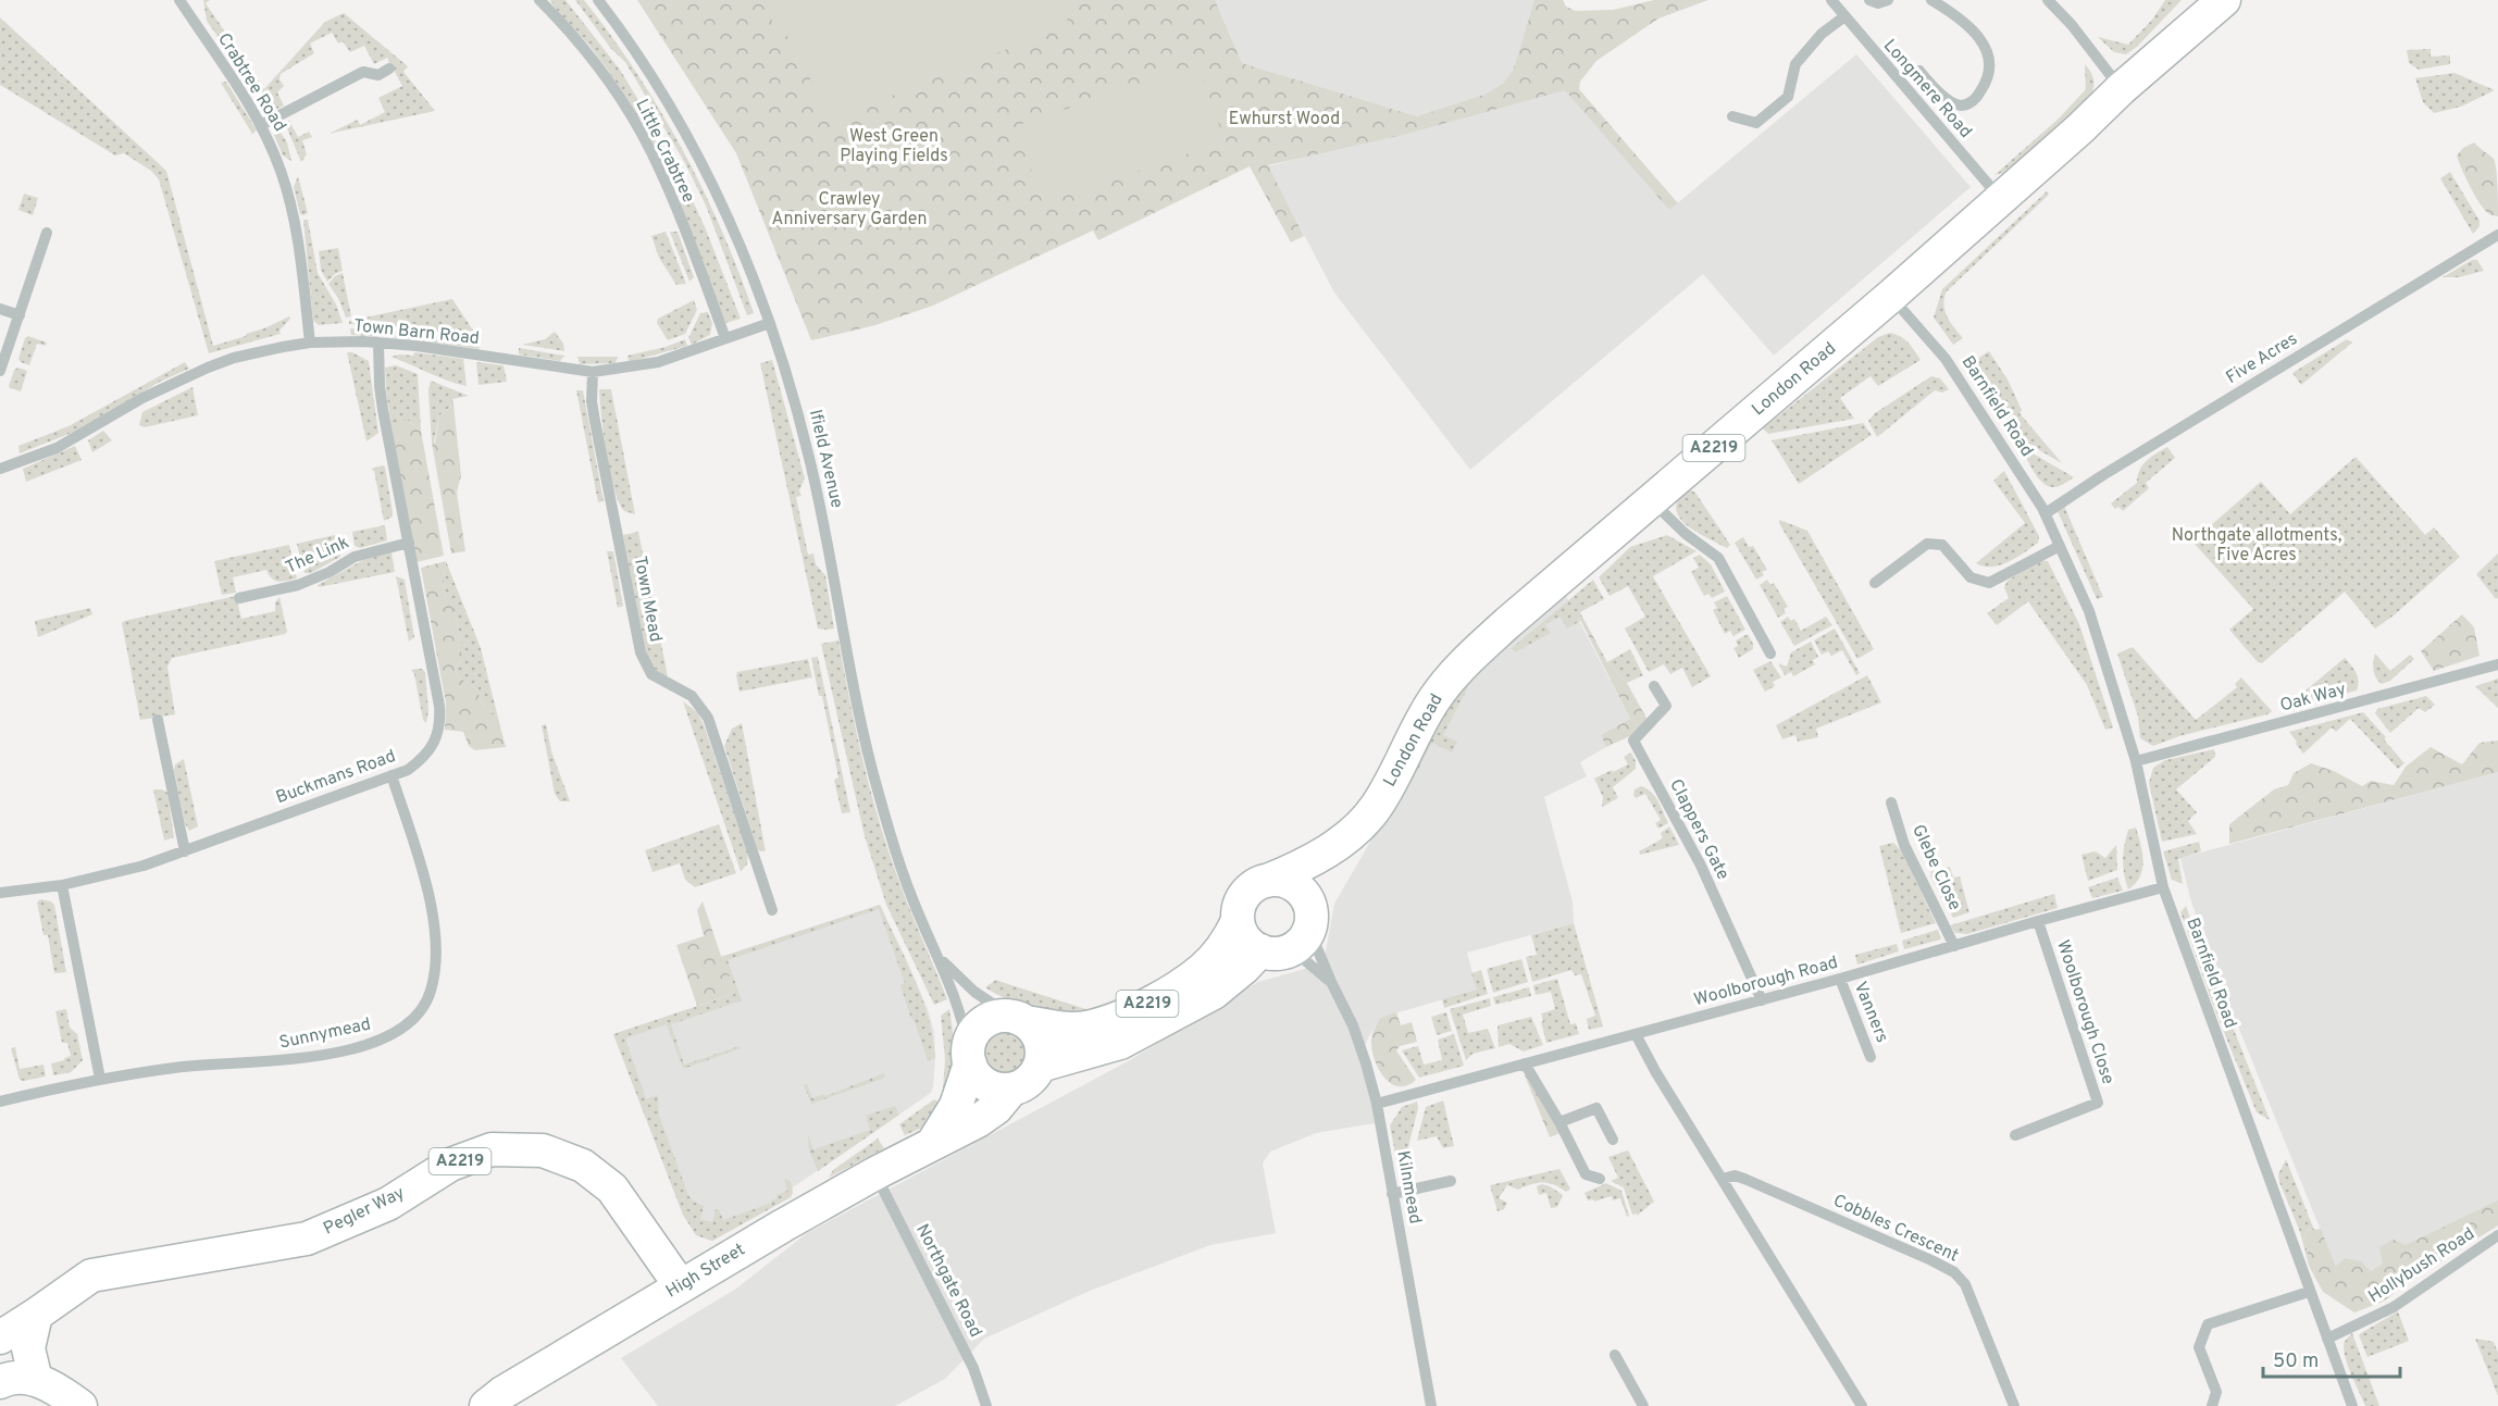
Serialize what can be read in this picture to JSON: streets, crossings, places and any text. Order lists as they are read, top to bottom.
{
  "streets": {
    "main road": [
      "London Road",
      "A2219",
      "Pegler Way",
      "High Street"
    ],
    "street": [
      "Crabtree Road",
      "Longmere Road",
      "Little Crabtree",
      "Town Barn Road",
      "Five Acres",
      "Barnfield Road",
      "Ifield Avenue",
      "The Link",
      "Town Mead",
      "Oak Way",
      "Buckmans Road",
      "Clappers Gate",
      "Glebe Close",
      "Woolborough Road",
      "Vanners",
      "Woolborough Close",
      "Sunnymead",
      "Kilnmead",
      "Cobbles Crescent",
      "Hollybush Road",
      "Northgate Road"
    ]
  },
  "crossings": [
    ["Crabtree Road", "Town Barn Road"],
    ["Longmere Road", "London Road"],
    ["Little Crabtree", "Town Barn Road"],
    ["Town Barn Road", "Ifield Avenue"],
    ["Town Barn Road", "Town Mead"],
    ["Town Barn Road", "Buckmans Road"],
    ["Five Acres", "Barnfield Road"],
    ["London Road", "Barnfield Road"],
    ["London Road", "A2219"],
    ["London Road", "Kilnmead"],
    ["Barnfield Road", "Oak Way"],
    ["Barnfield Road", "Woolborough Road"],
    ["Barnfield Road", "Hollybush Road"],
    ["A2219", "Ifield Avenue"],
    ["A2219", "Kilnmead"],
    ["A2219", "High Street"],
    ["Ifield Avenue", "High Street"],
    ["The Link", "Buckmans Road"],
    ["Buckmans Road", "Sunnymead"],
    ["Clappers Gate", "Woolborough Road"],
    ["Glebe Close", "Woolborough Road"],
    ["Woolborough Road", "Vanners"],
    ["Woolborough Road", "Woolborough Close"],
    ["Woolborough Road", "Kilnmead"],
    ["Pegler Way", "High Street"],
    ["High Street", "Northgate Road"]
  ],
  "parks": [
    "Ewhurst Wood",
    "West Green Playing Fields",
    "Crawley Anniversary Garden",
    "Northgate allotments, Five Acres"
  ],
  "scale_bar": "50 m"
}
